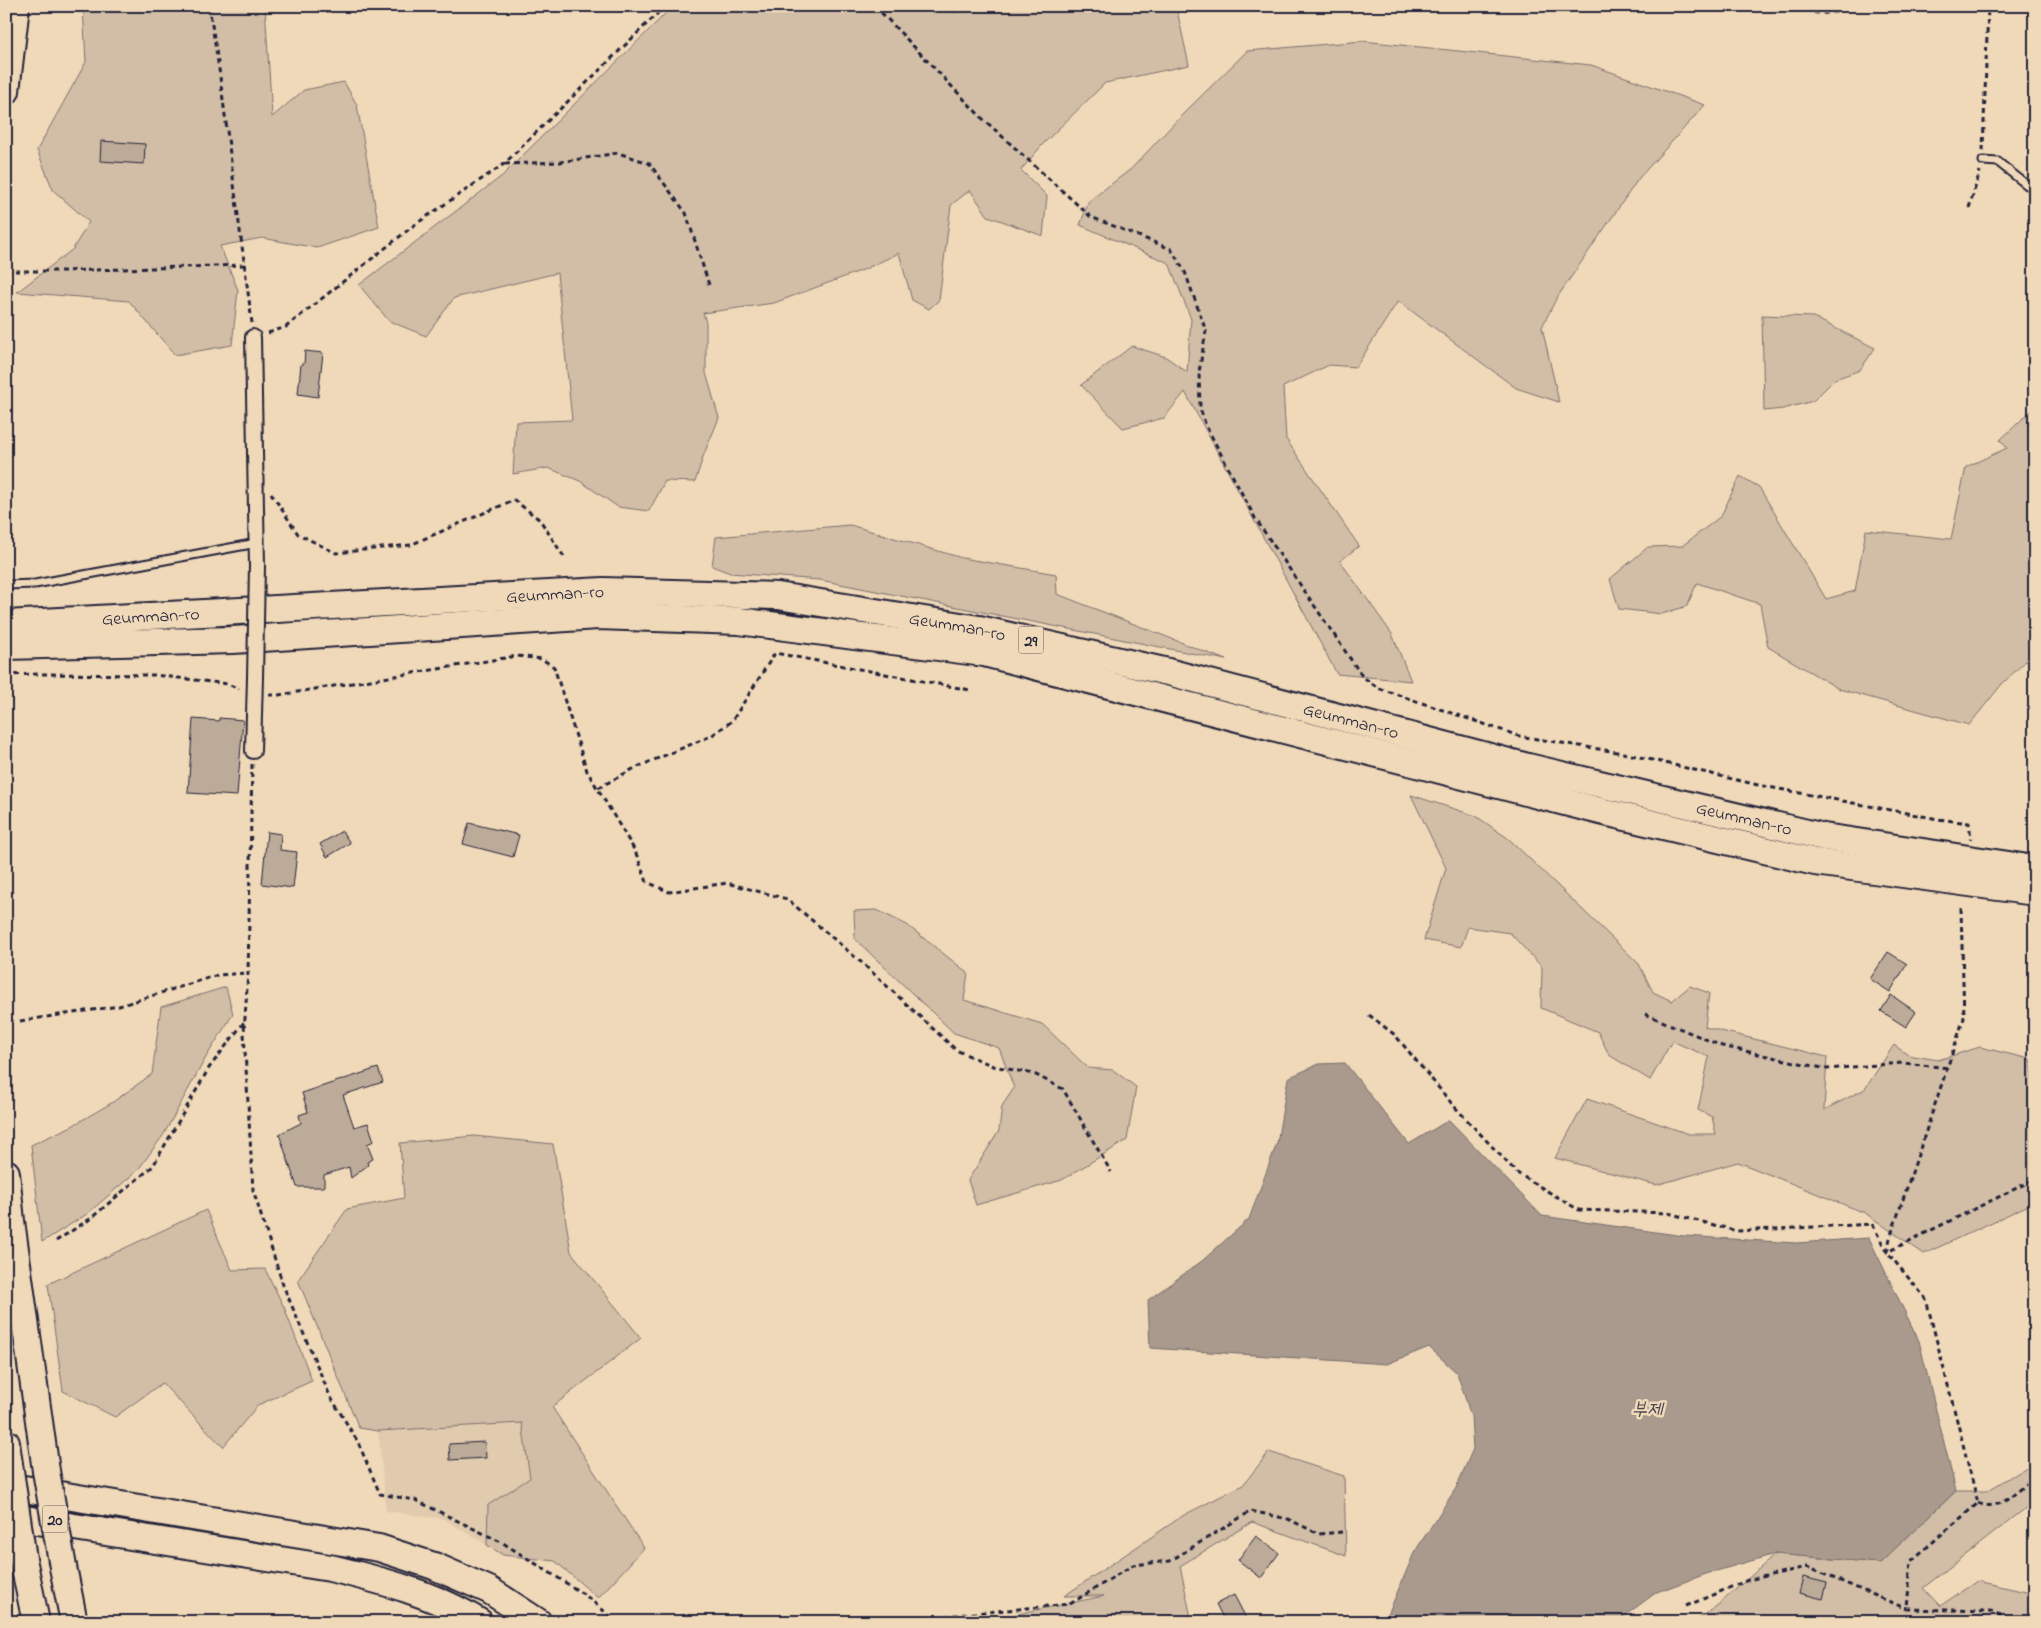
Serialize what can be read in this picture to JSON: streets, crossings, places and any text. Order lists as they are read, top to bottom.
{
  "streets": {
    "highway": ["Geumman-ro", "29", "20"]
  },
  "water": ["부제"]
}
